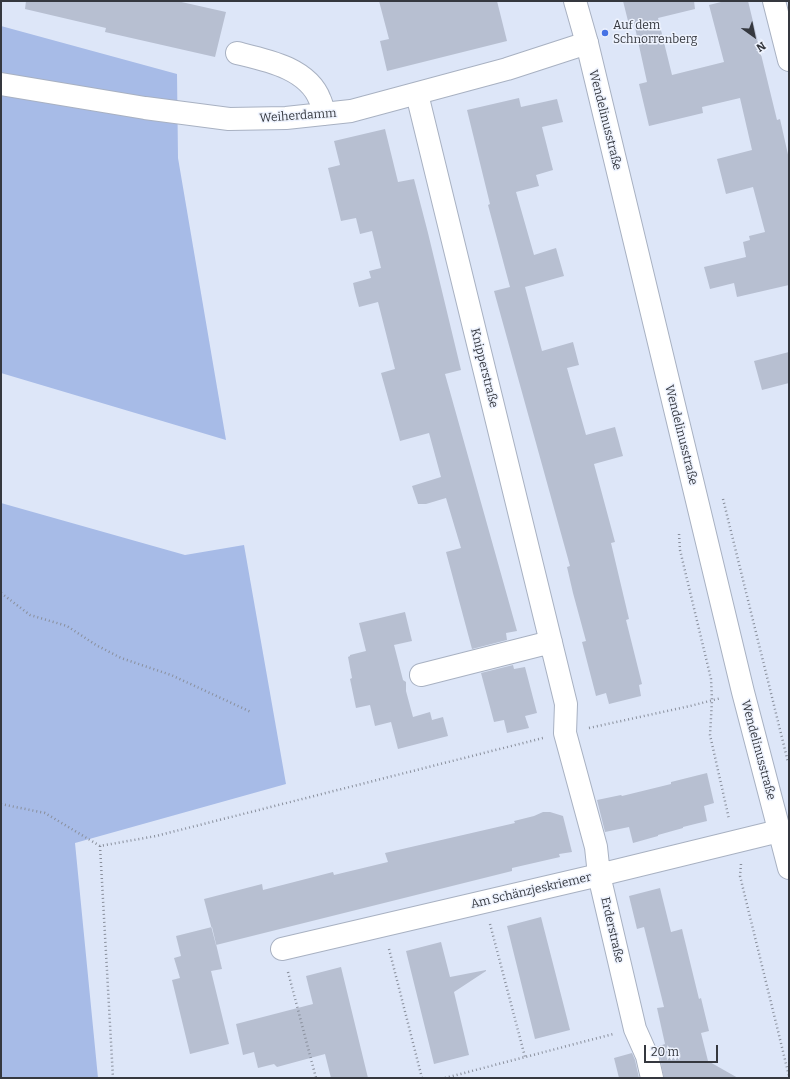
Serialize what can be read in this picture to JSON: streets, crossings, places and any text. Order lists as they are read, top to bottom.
{
  "streets": {
    "street": [
      "Weiherdamm",
      "Wendelinusstraße",
      "Knipperstraße",
      "Am Schänzjeskriemer",
      "Erderstraße"
    ]
  },
  "crossings": [
    ["Weiherdamm", "Wendelinusstraße"],
    ["Weiherdamm", "Knipperstraße"],
    ["Wendelinusstraße", "Am Schänzjeskriemer"],
    ["Knipperstraße", "Erderstraße"],
    ["Am Schänzjeskriemer", "Erderstraße"]
  ],
  "places": ["Auf dem Schnorrenberg"],
  "scale_bar": "20 m",
  "north": "bottom right"
}
